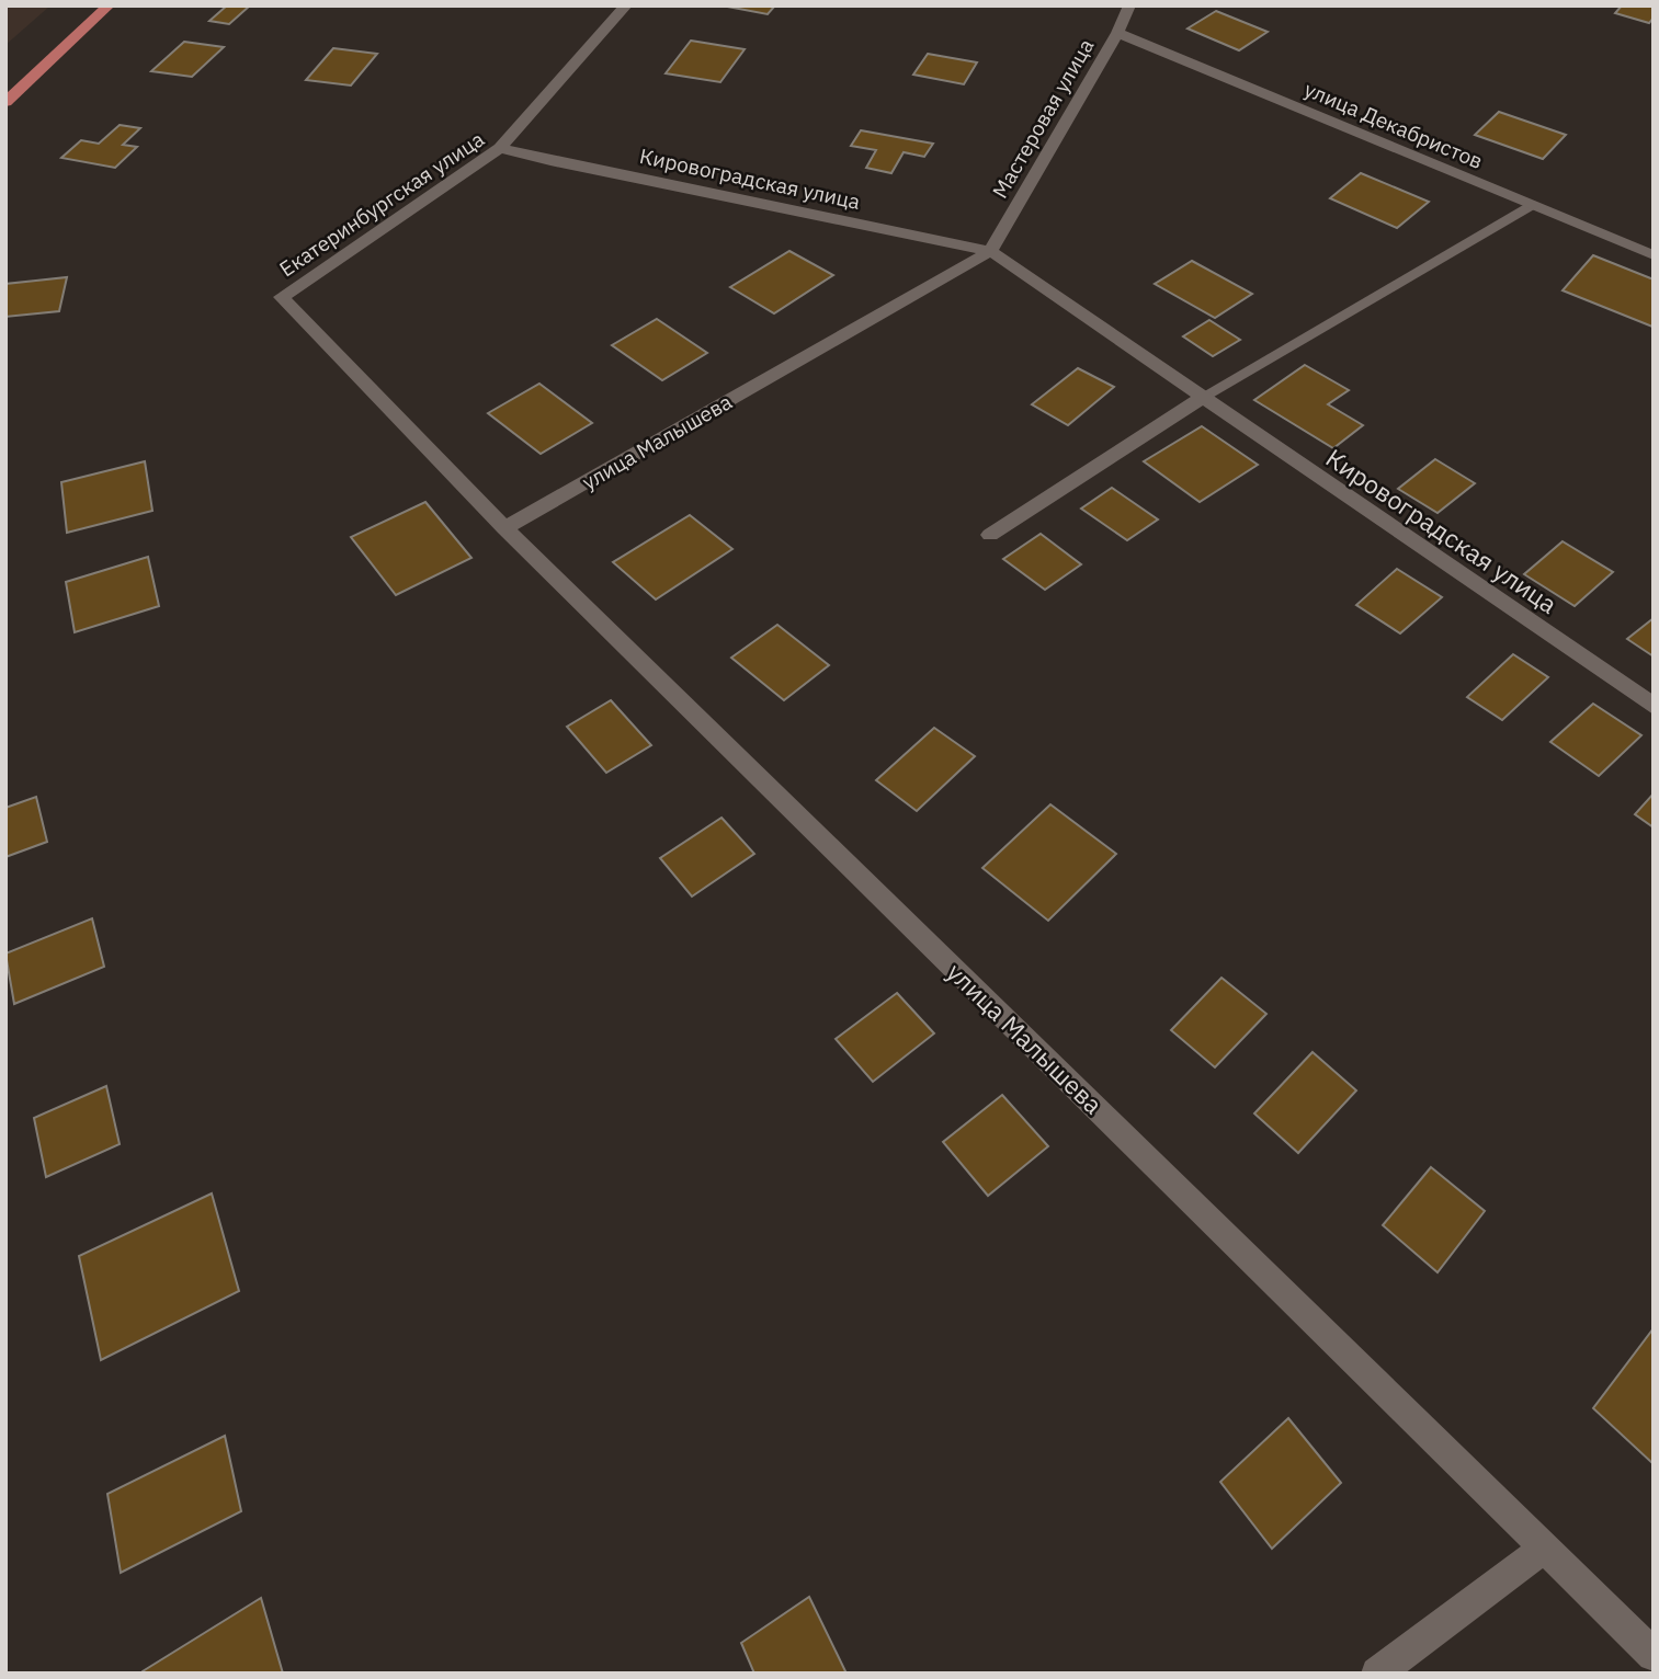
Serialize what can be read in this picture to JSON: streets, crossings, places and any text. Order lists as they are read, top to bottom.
{
  "streets": {
    "street": [
      "Мастеровая улица",
      "улица Декабристов",
      "Кировоградская улица",
      "Екатеринбургская улица",
      "улица Малышева"
    ]
  },
  "crossings": [
    ["Мастеровая улица", "улица Декабристов"],
    ["Мастеровая улица", "Кировоградская улица"],
    ["Мастеровая улица", "улица Малышева"],
    ["Кировоградская улица", "Екатеринбургская улица"],
    ["Кировоградская улица", "улица Малышева"],
    ["Екатеринбургская улица", "улица Малышева"]
  ]
}
